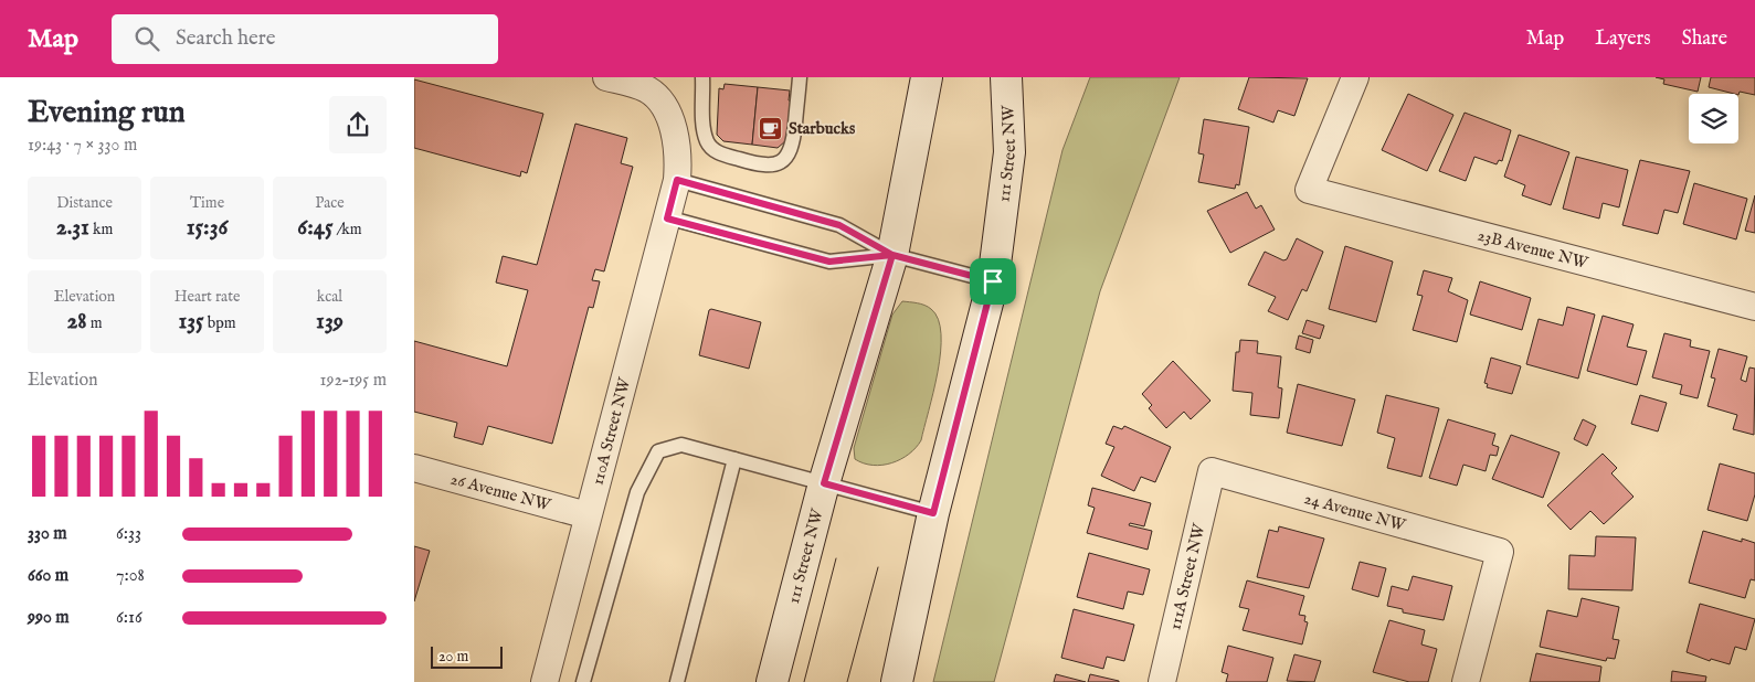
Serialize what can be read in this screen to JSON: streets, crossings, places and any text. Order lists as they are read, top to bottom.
{
  "streets": {
    "main road": ["111 Street NW"],
    "street": [
      "23B Avenue NW",
      "110A Street NW",
      "26 Avenue NW",
      "24 Avenue NW",
      "111A Street NW"
    ]
  },
  "crossings": [
    ["110A Street NW", "26 Avenue NW"],
    ["24 Avenue NW", "111A Street NW"]
  ],
  "places": {
    "cafe": ["Starbucks"]
  },
  "scale_bar": "20 m",
  "page": {
    "header": "Map",
    "search": "Search here",
    "nav": ["Map", "Layers", "Share"],
    "heading": ["Evening run", "19:43 · 7 × 330 m"],
    "stats": [
      ["Distance", "2.31 km"],
      ["Time", "15:36"],
      ["Pace", "6:45 /km"],
      ["Elevation", "28 m"],
      ["Heart rate", "135 bpm"],
      ["kcal", "139"]
    ],
    "chart": ["Elevation", "192–195 m"],
    "list": [
      {
        "name": "330 m",
        "note": "6:33"
      },
      {
        "name": "660 m",
        "note": "7:08"
      },
      {
        "name": "990 m",
        "note": "6:16"
      }
    ],
    "scale": "20 m"
  }
}
